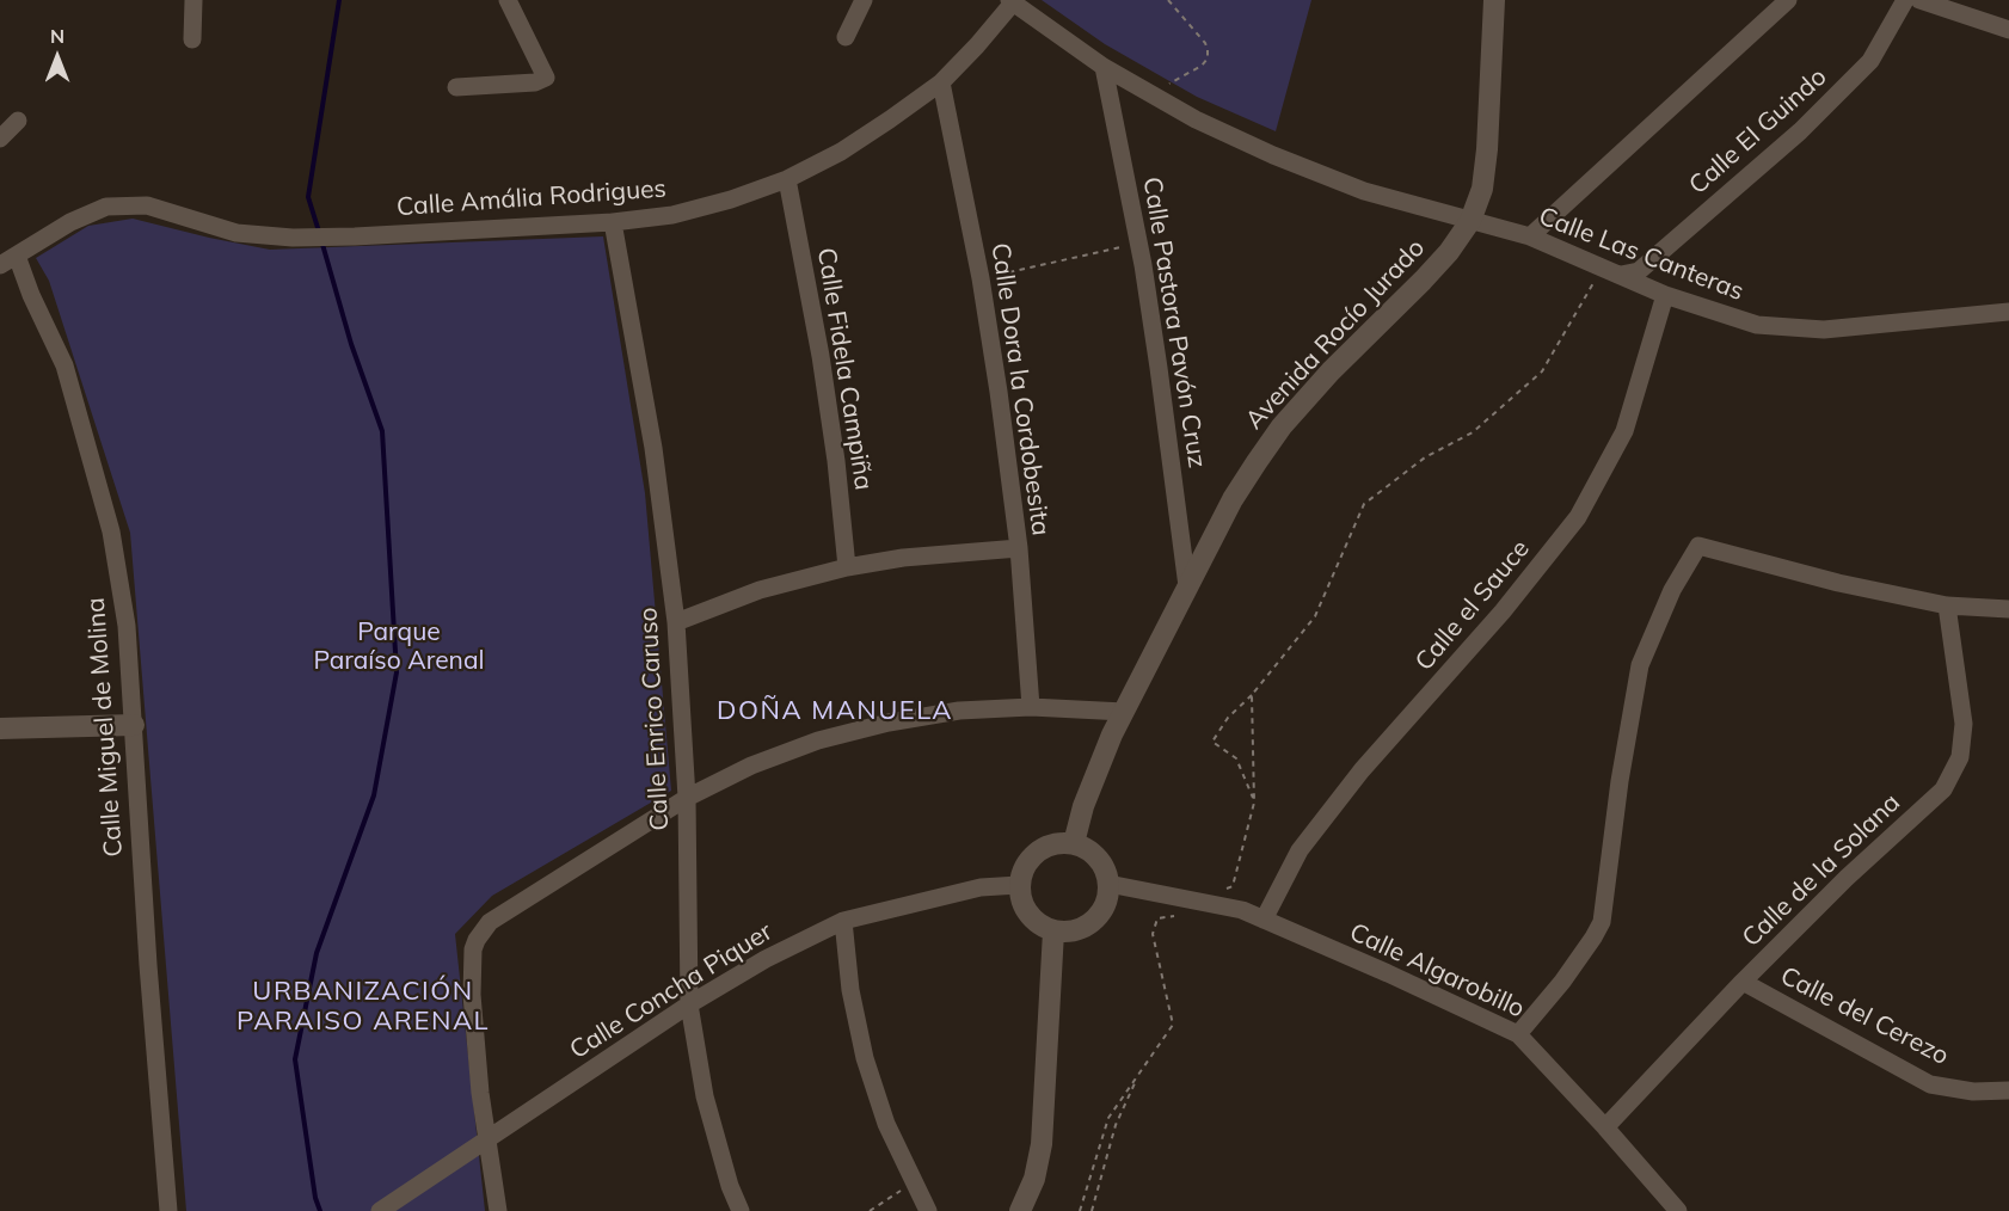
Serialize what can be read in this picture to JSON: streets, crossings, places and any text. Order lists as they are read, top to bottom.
{
  "streets": {
    "street": [
      "Calle El Guindo",
      "Calle Amália Rodrigues",
      "Calle Las Canteras",
      "Calle Pastora Pavón Cruz",
      "Avenida Rocío Jurado",
      "Calle Fidela Campiña",
      "Calle Dora la Cordobesita",
      "Calle el Sauce",
      "Calle Enrico Caruso",
      "Calle Miguel de Molina",
      "Calle de la Solana",
      "Calle Algarobillo",
      "Calle Concha Piquer",
      "Calle del Cerezo"
    ]
  },
  "crossings": [
    ["Calle El Guindo", "Calle Las Canteras"],
    ["Calle Amália Rodrigues", "Calle Las Canteras"],
    ["Calle Amália Rodrigues", "Calle Fidela Campiña"],
    ["Calle Amália Rodrigues", "Calle Dora la Cordobesita"],
    ["Calle Amália Rodrigues", "Calle Enrico Caruso"],
    ["Calle Amália Rodrigues", "Calle Miguel de Molina"],
    ["Calle Las Canteras", "Calle Pastora Pavón Cruz"],
    ["Calle Las Canteras", "Avenida Rocío Jurado"],
    ["Calle Las Canteras", "Calle el Sauce"],
    ["Calle Pastora Pavón Cruz", "Avenida Rocío Jurado"],
    ["Avenida Rocío Jurado", "Calle Algarobillo"],
    ["Avenida Rocío Jurado", "Calle Concha Piquer"],
    ["Calle el Sauce", "Calle Algarobillo"],
    ["Calle Enrico Caruso", "Calle Concha Piquer"],
    ["Calle de la Solana", "Calle Algarobillo"],
    ["Calle de la Solana", "Calle del Cerezo"],
    ["Calle Algarobillo", "Calle Concha Piquer"]
  ],
  "districts": ["DOÑA MANUELA", "URBANIZACIÓN PARAISO ARENAL"],
  "parks": ["Parque Paraíso Arenal"],
  "north": "top"
}
